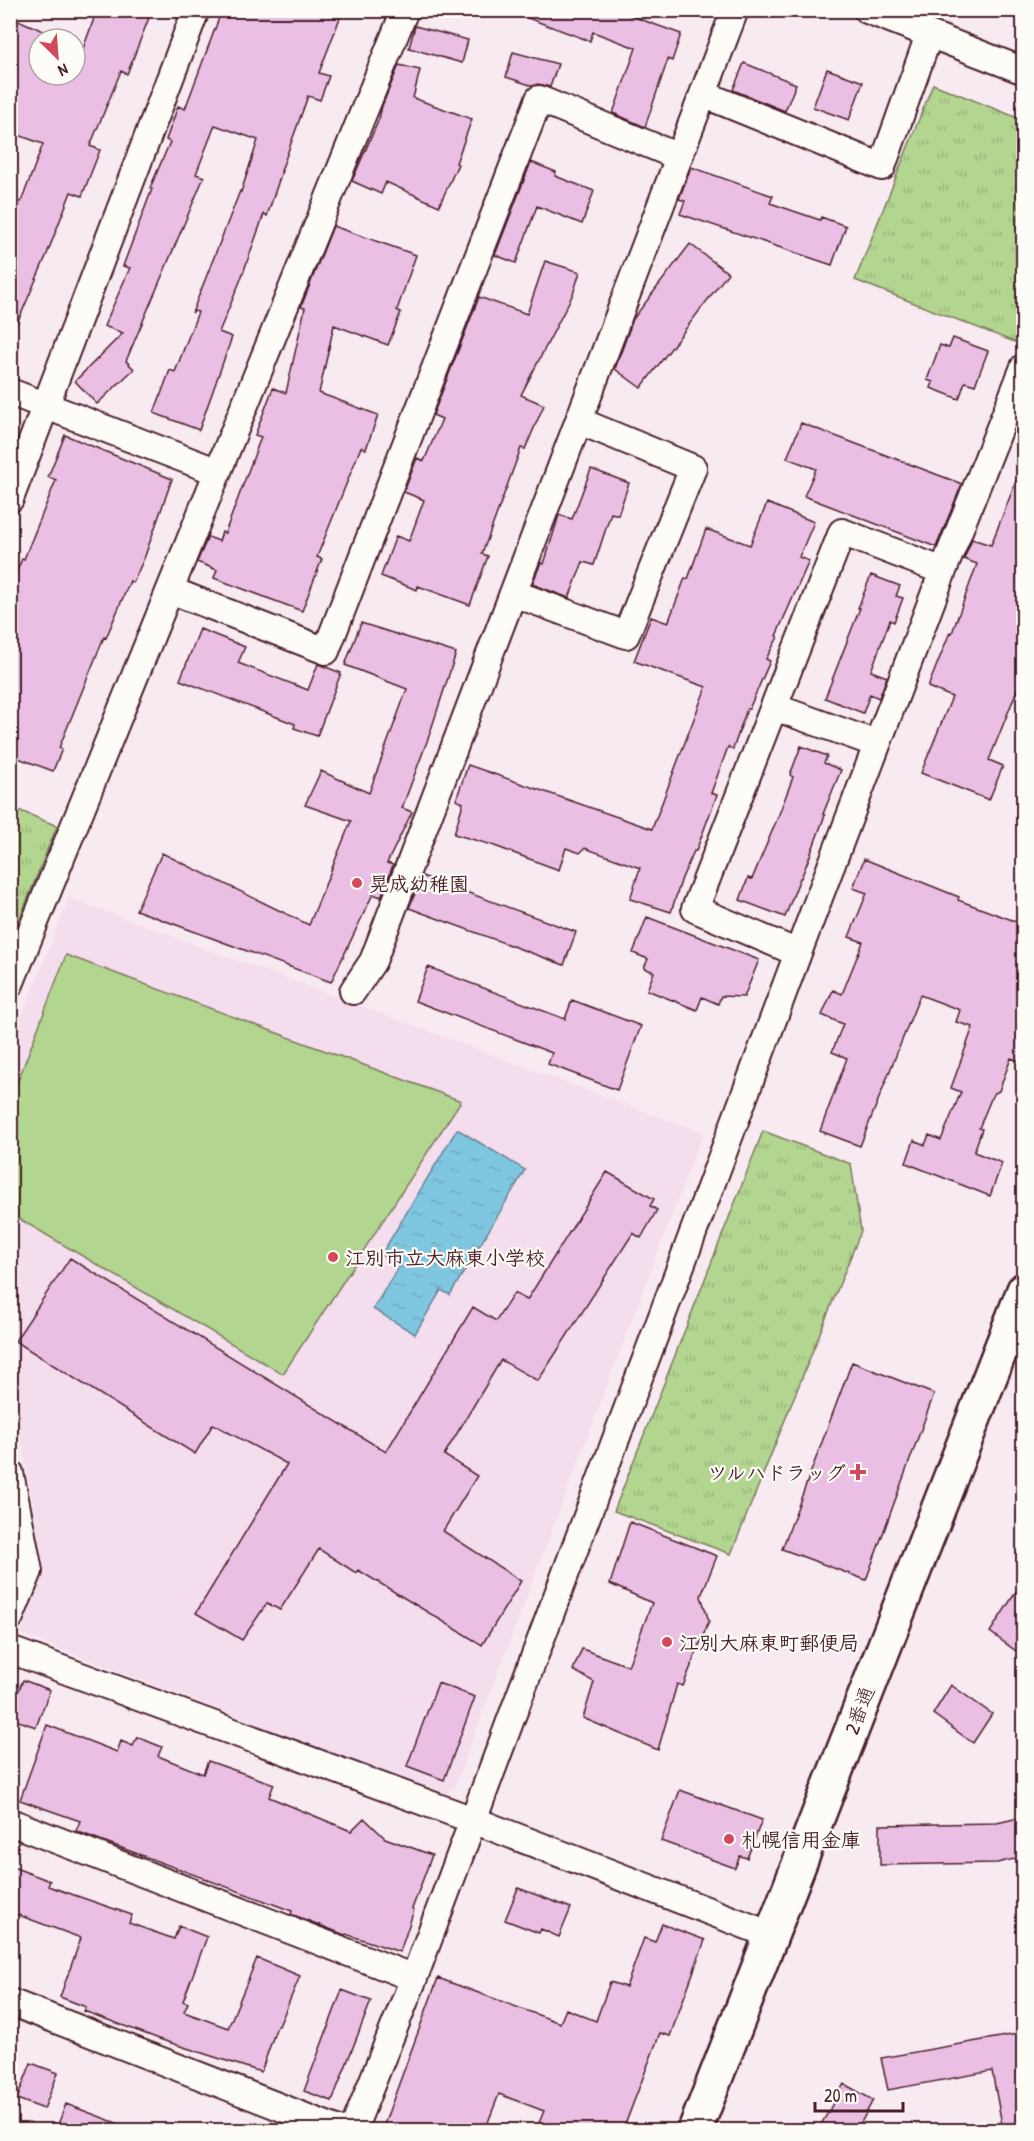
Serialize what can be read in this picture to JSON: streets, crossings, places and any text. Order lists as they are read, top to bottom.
{
  "streets": {
    "main road": ["2番通"]
  },
  "places": {
    "other": [
      "晃成幼稚園",
      "江別市立大麻東小学校",
      "江別大麻東町郵便局",
      "札幌信用金庫"
    ],
    "health": ["ツルハドラッグ"]
  },
  "scale_bar": "20 m",
  "north": "bottom right"
}
